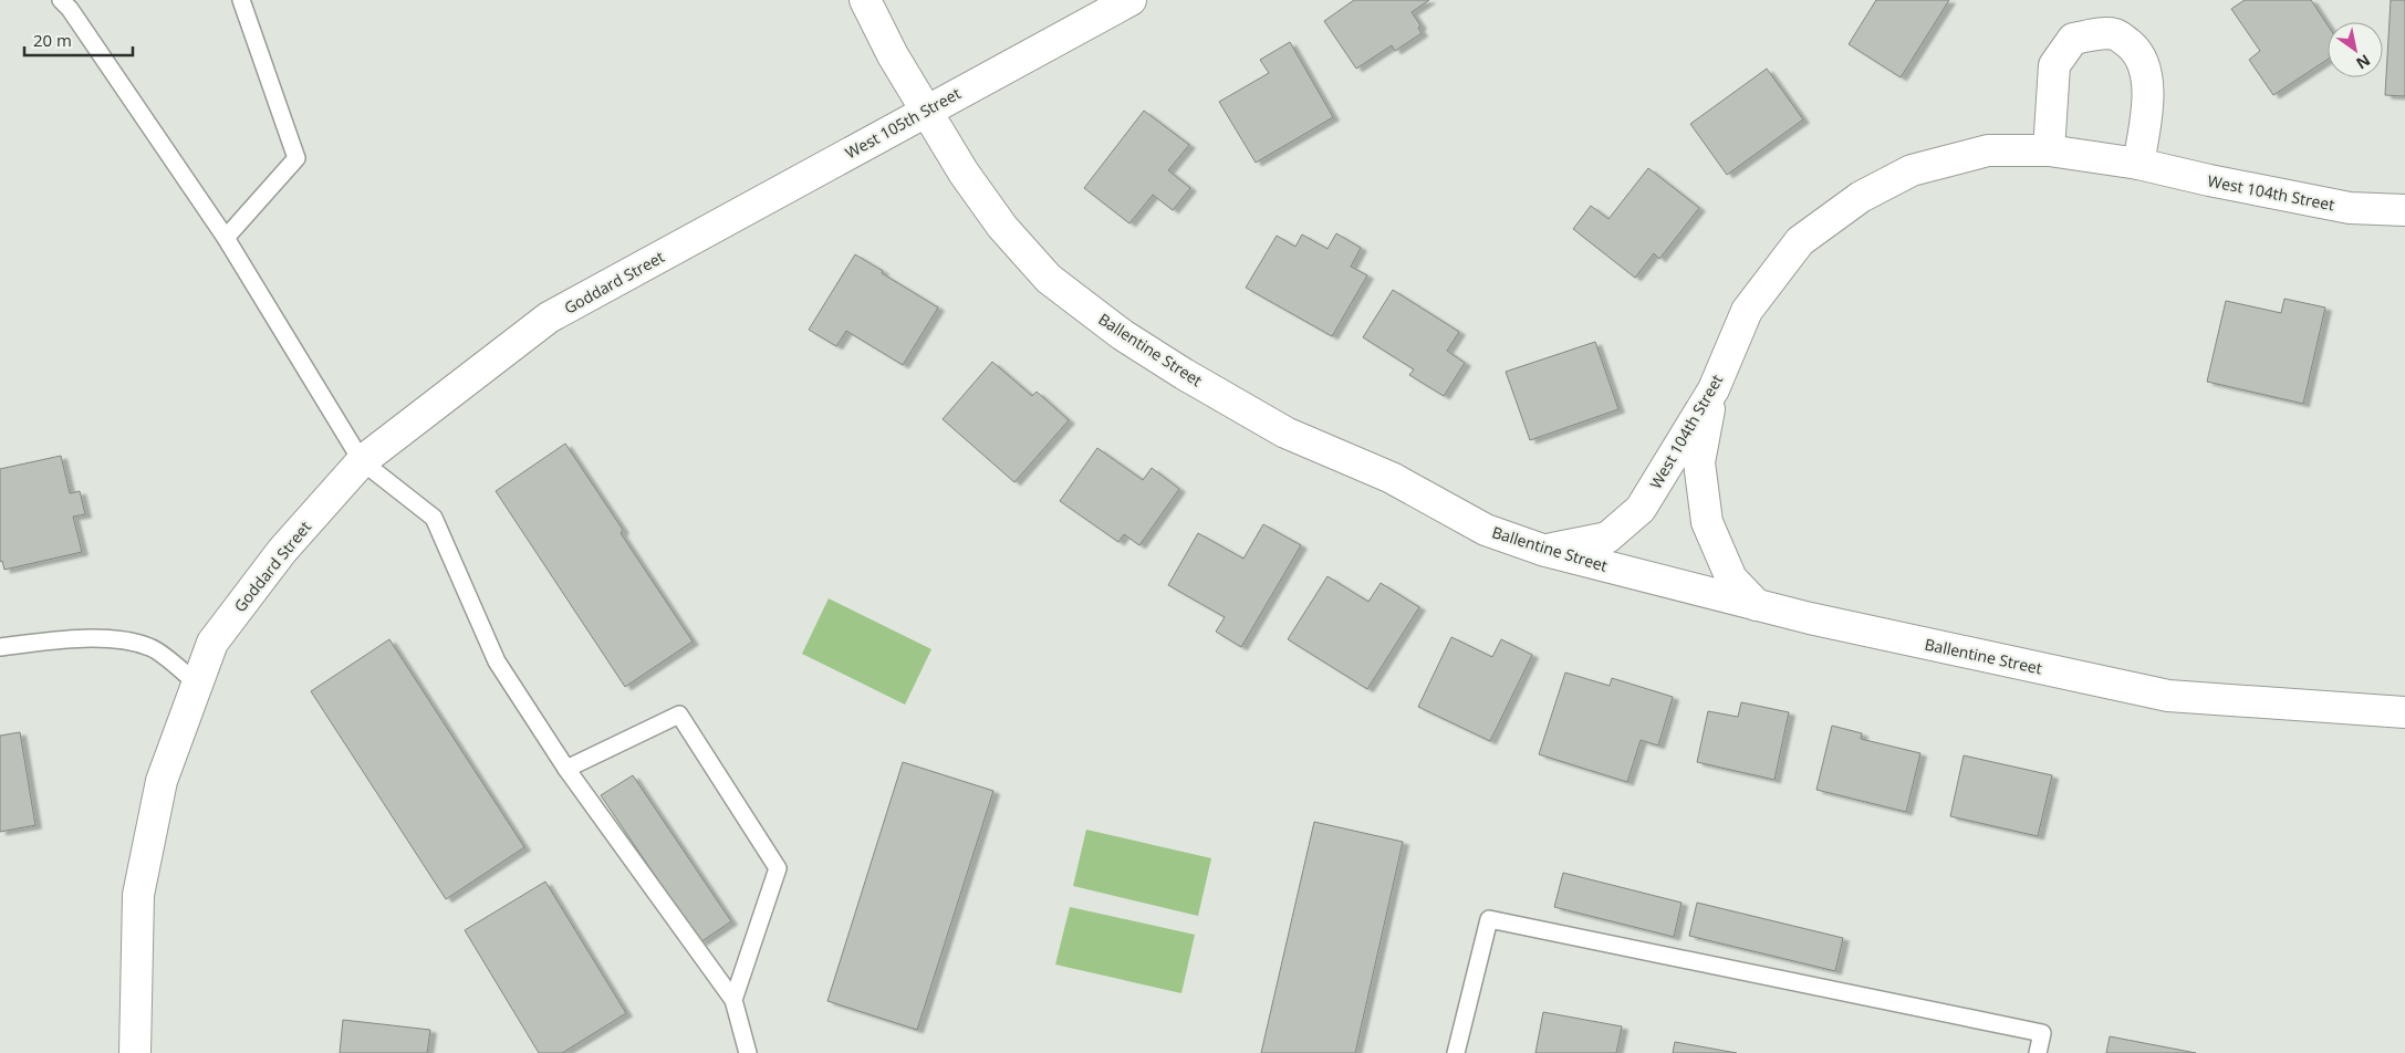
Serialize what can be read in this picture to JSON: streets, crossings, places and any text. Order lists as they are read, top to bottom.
{
  "streets": {
    "street": [
      "West 105th Street",
      "West 104th Street",
      "Goddard Street",
      "Ballentine Street"
    ]
  },
  "crossings": [
    ["West 105th Street", "Goddard Street"],
    ["West 105th Street", "Ballentine Street"],
    ["West 104th Street", "Ballentine Street"]
  ],
  "scale_bar": "20 m",
  "north": "bottom right"
}
